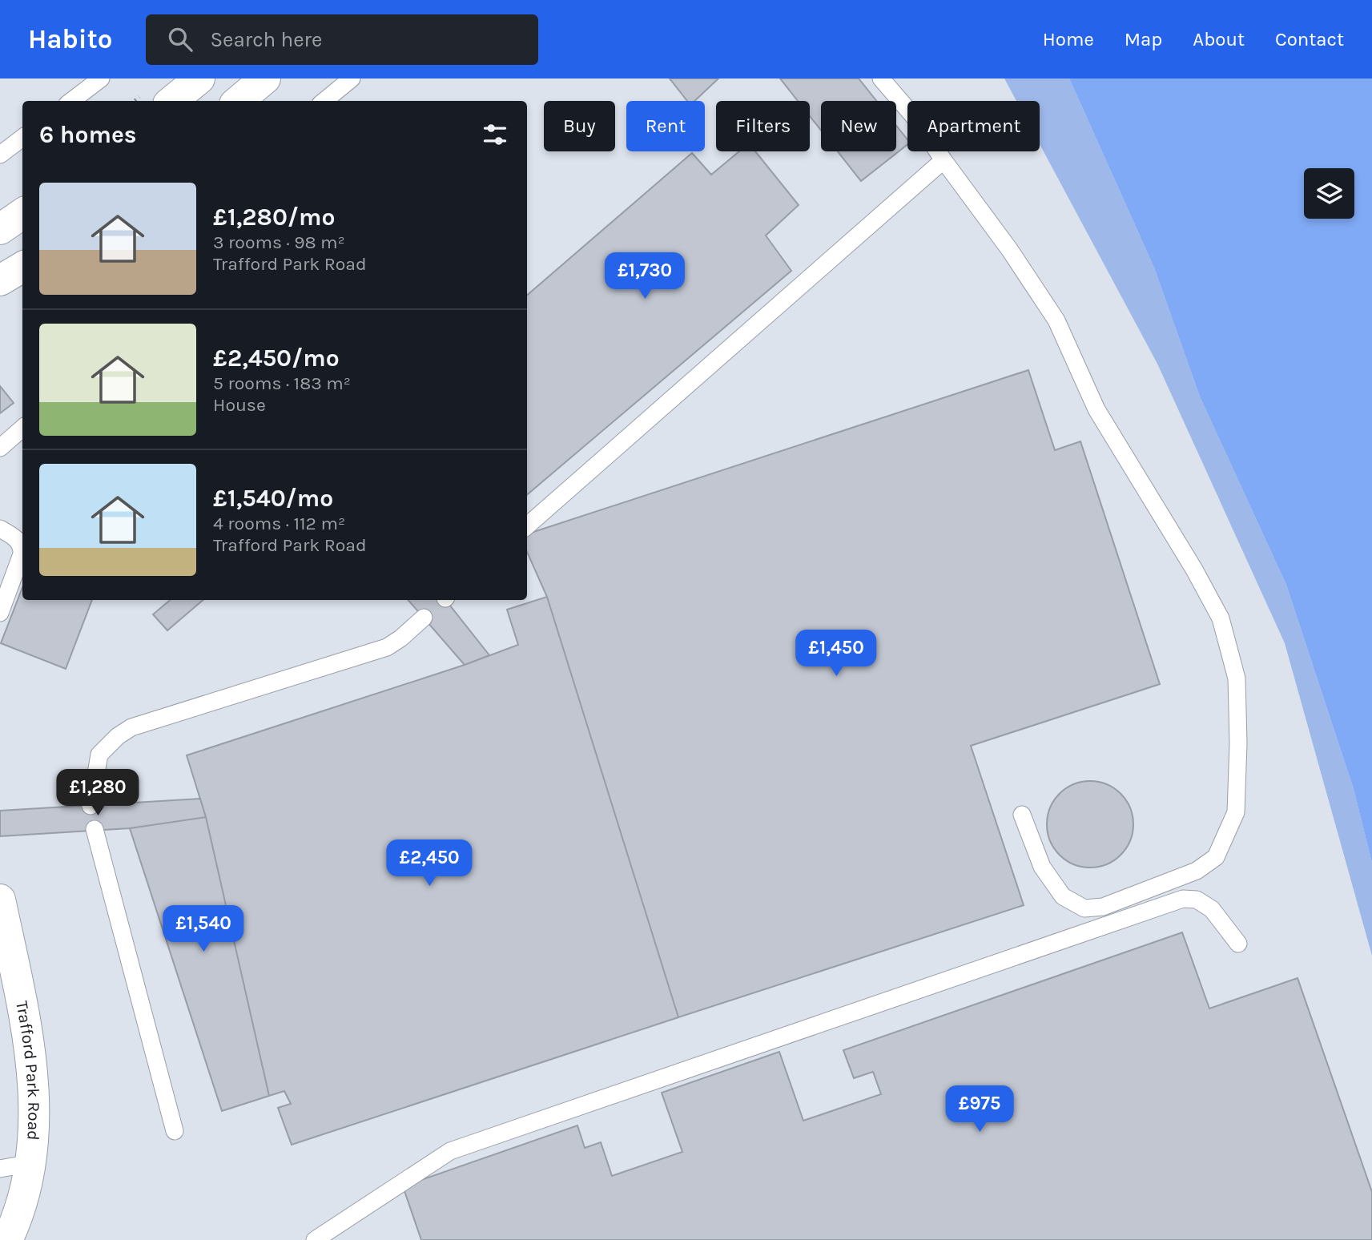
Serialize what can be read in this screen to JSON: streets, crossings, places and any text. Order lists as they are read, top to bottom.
{
  "streets": {
    "street": ["Trafford Park Road"]
  },
  "page": {
    "header": "Habito",
    "search": "Search here",
    "nav": [
      "Home",
      "Map",
      "About",
      "Contact"
    ],
    "chip": [
      "Buy",
      "Rent",
      "Filters",
      "New",
      "Apartment"
    ],
    "heading": "6 homes",
    "list": [
      {
        "name": "£1,280/mo",
        "note": "3 rooms · 98 m² · Trafford Park Road"
      },
      {
        "name": "£2,450/mo",
        "note": "5 rooms · 183 m² · House"
      },
      {
        "name": "£1,540/mo",
        "note": "4 rooms · 112 m² · Trafford Park Road"
      }
    ],
    "price": [
      "£1,730",
      "£1,450",
      "£1,280",
      "£2,450",
      "£1,540",
      "£975"
    ]
  }
}
